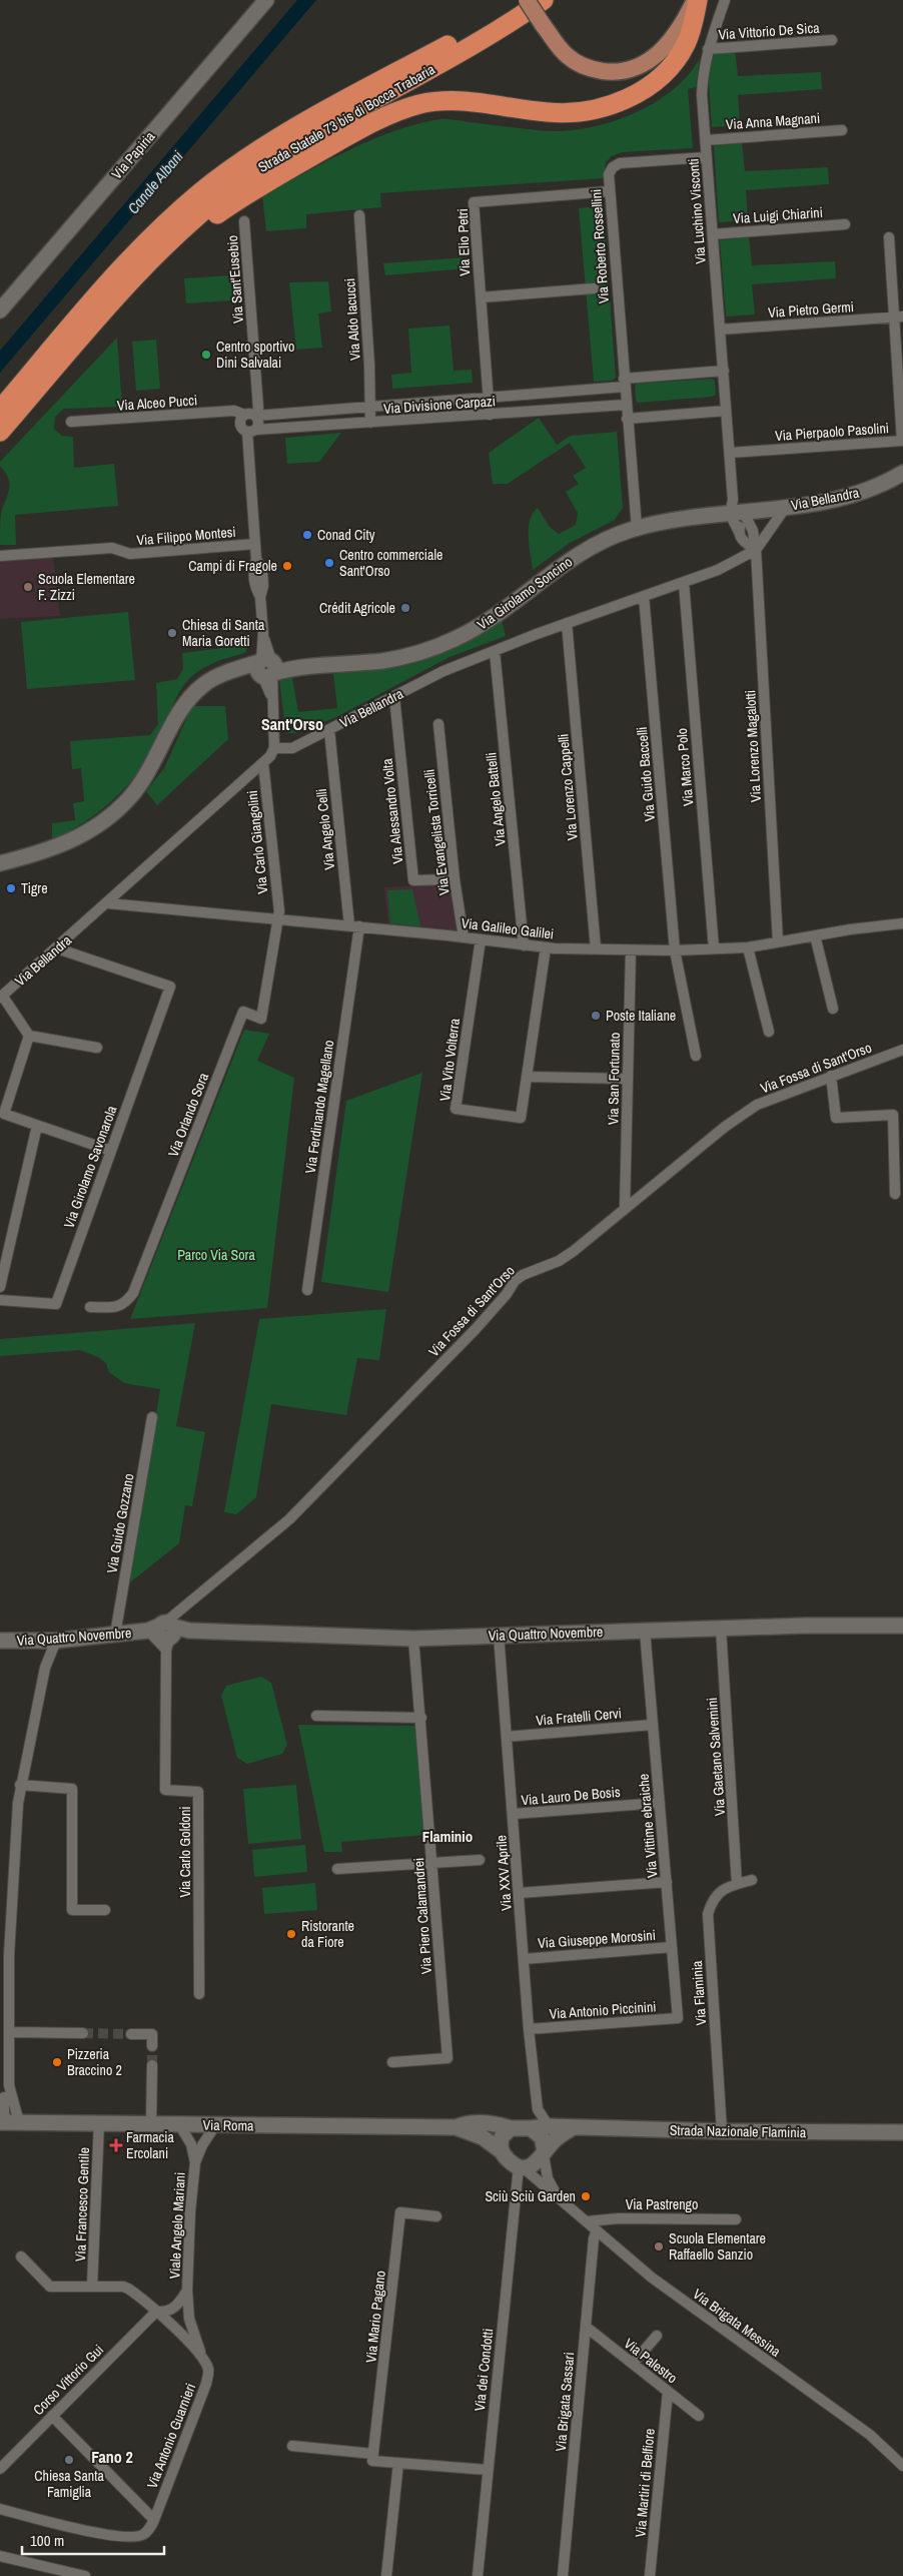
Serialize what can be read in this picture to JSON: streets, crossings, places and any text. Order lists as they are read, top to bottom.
{
  "streets": {
    "highway": ["Strada Statale 73 bis di Bocca Trabaria"],
    "main road": [
      "Via Papiria",
      "Via Bellandra",
      "Via Girolamo Soncino",
      "Via Quattro Novembre",
      "Via Roma",
      "Strada Nazionale Flaminia"
    ],
    "street": [
      "Via Vittorio De Sica",
      "Via Anna Magnani",
      "Via Luchino Visconti",
      "Via Luigi Chiarini",
      "Via Elio Petri",
      "Via Roberto Rossellini",
      "Via Sant'Eusebio",
      "Via Pietro Germi",
      "Via Aldo Iacucci",
      "Via Alceo Pucci",
      "Via Divisione Carpazi",
      "Via Pierpaolo Pasolini",
      "Via Filippo Montesi",
      "Via Lorenzo Magalotti",
      "Via Marco Polo",
      "Via Guido Baccelli",
      "Via Lorenzo Cappelli",
      "Via Angelo Battelli",
      "Via Alessandro Volta",
      "Via Angelo Celli",
      "Via Evangelista Torricelli",
      "Via Carlo Giangolini",
      "Via Galileo Galilei",
      "Via Vito Volterra",
      "Via Fossa di Sant'Orso",
      "Via San Fortunato",
      "Via Ferdinando Magellano",
      "Via Orlando Sora",
      "Via Girolamo Savonarola",
      "Via Guido Gozzano",
      "Via Fratelli Cervi",
      "Via Gaetano Salvemini",
      "Via Lauro De Bosis",
      "Via Vittime ebraiche",
      "Via Carlo Goldoni",
      "Via XXV Aprile",
      "Via Piero Calamandrei",
      "Via Giuseppe Morosini",
      "Via Flaminia",
      "Via Antonio Piccinini",
      "Via Francesco Gentile",
      "Via Pastrengo",
      "Viale Angelo Mariani",
      "Via Mario Pagano",
      "Via Brigata Messina",
      "Via Palestro",
      "Via dei Condotti",
      "Corso Vittorio Gui",
      "Via Brigata Sassari",
      "Via Antonio Guarnieri",
      "Via Martiri di Belfiore"
    ]
  },
  "crossings": [
    ["Via Vittorio De Sica", "Via Luchino Visconti"],
    ["Via Anna Magnani", "Via Luchino Visconti"],
    ["Via Luchino Visconti", "Via Luigi Chiarini"],
    ["Via Luchino Visconti", "Via Roberto Rossellini"],
    ["Via Luchino Visconti", "Via Pietro Germi"],
    ["Via Luchino Visconti", "Via Pierpaolo Pasolini"],
    ["Via Luchino Visconti", "Via Bellandra"],
    ["Via Luchino Visconti", "Via Girolamo Soncino"],
    ["Via Luchino Visconti", "Via Lorenzo Magalotti"],
    ["Via Elio Petri", "Via Roberto Rossellini"],
    ["Via Elio Petri", "Via Divisione Carpazi"],
    ["Via Roberto Rossellini", "Via Divisione Carpazi"],
    ["Via Roberto Rossellini", "Via Girolamo Soncino"],
    ["Via Sant'Eusebio", "Via Alceo Pucci"],
    ["Via Sant'Eusebio", "Via Divisione Carpazi"],
    ["Via Sant'Eusebio", "Via Bellandra"],
    ["Via Sant'Eusebio", "Via Filippo Montesi"],
    ["Via Sant'Eusebio", "Via Girolamo Soncino"],
    ["Via Pietro Germi", "Via Pierpaolo Pasolini"],
    ["Via Aldo Iacucci", "Via Divisione Carpazi"],
    ["Via Alceo Pucci", "Via Divisione Carpazi"],
    ["Via Bellandra", "Via Girolamo Soncino"],
    ["Via Bellandra", "Via Lorenzo Magalotti"],
    ["Via Bellandra", "Via Marco Polo"],
    ["Via Bellandra", "Via Guido Baccelli"],
    ["Via Bellandra", "Via Lorenzo Cappelli"],
    ["Via Bellandra", "Via Angelo Battelli"],
    ["Via Bellandra", "Via Alessandro Volta"],
    ["Via Bellandra", "Via Angelo Celli"],
    ["Via Bellandra", "Via Carlo Giangolini"],
    ["Via Bellandra", "Via Galileo Galilei"],
    ["Via Bellandra", "Via Girolamo Savonarola"],
    ["Via Girolamo Soncino", "Via Lorenzo Magalotti"],
    ["Via Lorenzo Magalotti", "Via Galileo Galilei"],
    ["Via Marco Polo", "Via Galileo Galilei"],
    ["Via Guido Baccelli", "Via Galileo Galilei"],
    ["Via Lorenzo Cappelli", "Via Galileo Galilei"],
    ["Via Angelo Battelli", "Via Galileo Galilei"],
    ["Via Alessandro Volta", "Via Evangelista Torricelli"],
    ["Via Angelo Celli", "Via Galileo Galilei"],
    ["Via Angelo Celli", "Via Ferdinando Magellano"],
    ["Via Evangelista Torricelli", "Via Galileo Galilei"],
    ["Via Carlo Giangolini", "Via Galileo Galilei"],
    ["Via Carlo Giangolini", "Via Orlando Sora"],
    ["Via Galileo Galilei", "Via Vito Volterra"],
    ["Via Galileo Galilei", "Via San Fortunato"],
    ["Via Galileo Galilei", "Via Ferdinando Magellano"],
    ["Via Galileo Galilei", "Via Orlando Sora"],
    ["Via Fossa di Sant'Orso", "Via San Fortunato"],
    ["Via Fossa di Sant'Orso", "Via Quattro Novembre"],
    ["Via Fossa di Sant'Orso", "Via Carlo Goldoni"],
    ["Via Guido Gozzano", "Via Quattro Novembre"],
    ["Via Quattro Novembre", "Via Gaetano Salvemini"],
    ["Via Quattro Novembre", "Via Vittime ebraiche"],
    ["Via Quattro Novembre", "Via Carlo Goldoni"],
    ["Via Quattro Novembre", "Via XXV Aprile"],
    ["Via Quattro Novembre", "Via Piero Calamandrei"],
    ["Via Fratelli Cervi", "Via Vittime ebraiche"],
    ["Via Fratelli Cervi", "Via XXV Aprile"],
    ["Via Gaetano Salvemini", "Via Flaminia"],
    ["Via Lauro De Bosis", "Via Vittime ebraiche"],
    ["Via Lauro De Bosis", "Via XXV Aprile"],
    ["Via Vittime ebraiche", "Via Giuseppe Morosini"],
    ["Via Vittime ebraiche", "Via Antonio Piccinini"],
    ["Via XXV Aprile", "Via Giuseppe Morosini"],
    ["Via XXV Aprile", "Via Antonio Piccinini"],
    ["Via XXV Aprile", "Via Roma"],
    ["Via XXV Aprile", "Strada Nazionale Flaminia"],
    ["Via XXV Aprile", "Via Brigata Messina"],
    ["Via XXV Aprile", "Via dei Condotti"],
    ["Via Flaminia", "Strada Nazionale Flaminia"],
    ["Via Roma", "Strada Nazionale Flaminia"],
    ["Via Roma", "Via Francesco Gentile"],
    ["Via Roma", "Viale Angelo Mariani"],
    ["Via Roma", "Via Brigata Messina"],
    ["Via Roma", "Via dei Condotti"],
    ["Strada Nazionale Flaminia", "Via Brigata Messina"],
    ["Strada Nazionale Flaminia", "Via dei Condotti"],
    ["Via Pastrengo", "Via Brigata Messina"],
    ["Viale Angelo Mariani", "Via Antonio Guarnieri"],
    ["Via Brigata Messina", "Via dei Condotti"],
    ["Via Brigata Messina", "Via Brigata Sassari"],
    ["Via Palestro", "Via Brigata Sassari"],
    ["Via Palestro", "Via Martiri di Belfiore"]
  ],
  "districts": ["Sant'Orso", "Flaminio", "Fano 2"],
  "water": ["Canale Albani"],
  "parks": ["Parco Via Sora"],
  "places": {
    "other": [
      "Centro sportivo Dini Salvalai",
      "Conad City",
      "Centro commerciale Sant'Orso",
      "Campi di Fragole",
      "Scuola Elementare F. Zizzi",
      "Crédit Agricole",
      "Chiesa di Santa Maria Goretti",
      "Tigre",
      "Poste Italiane",
      "Ristorante da Fiore",
      "Pizzeria Braccino 2",
      "Sciù Sciù Garden",
      "Scuola Elementare Raffaello Sanzio",
      "Chiesa Santa Famiglia"
    ],
    "health": ["Farmacia Ercolani"]
  },
  "scale_bar": "100 m"
}
